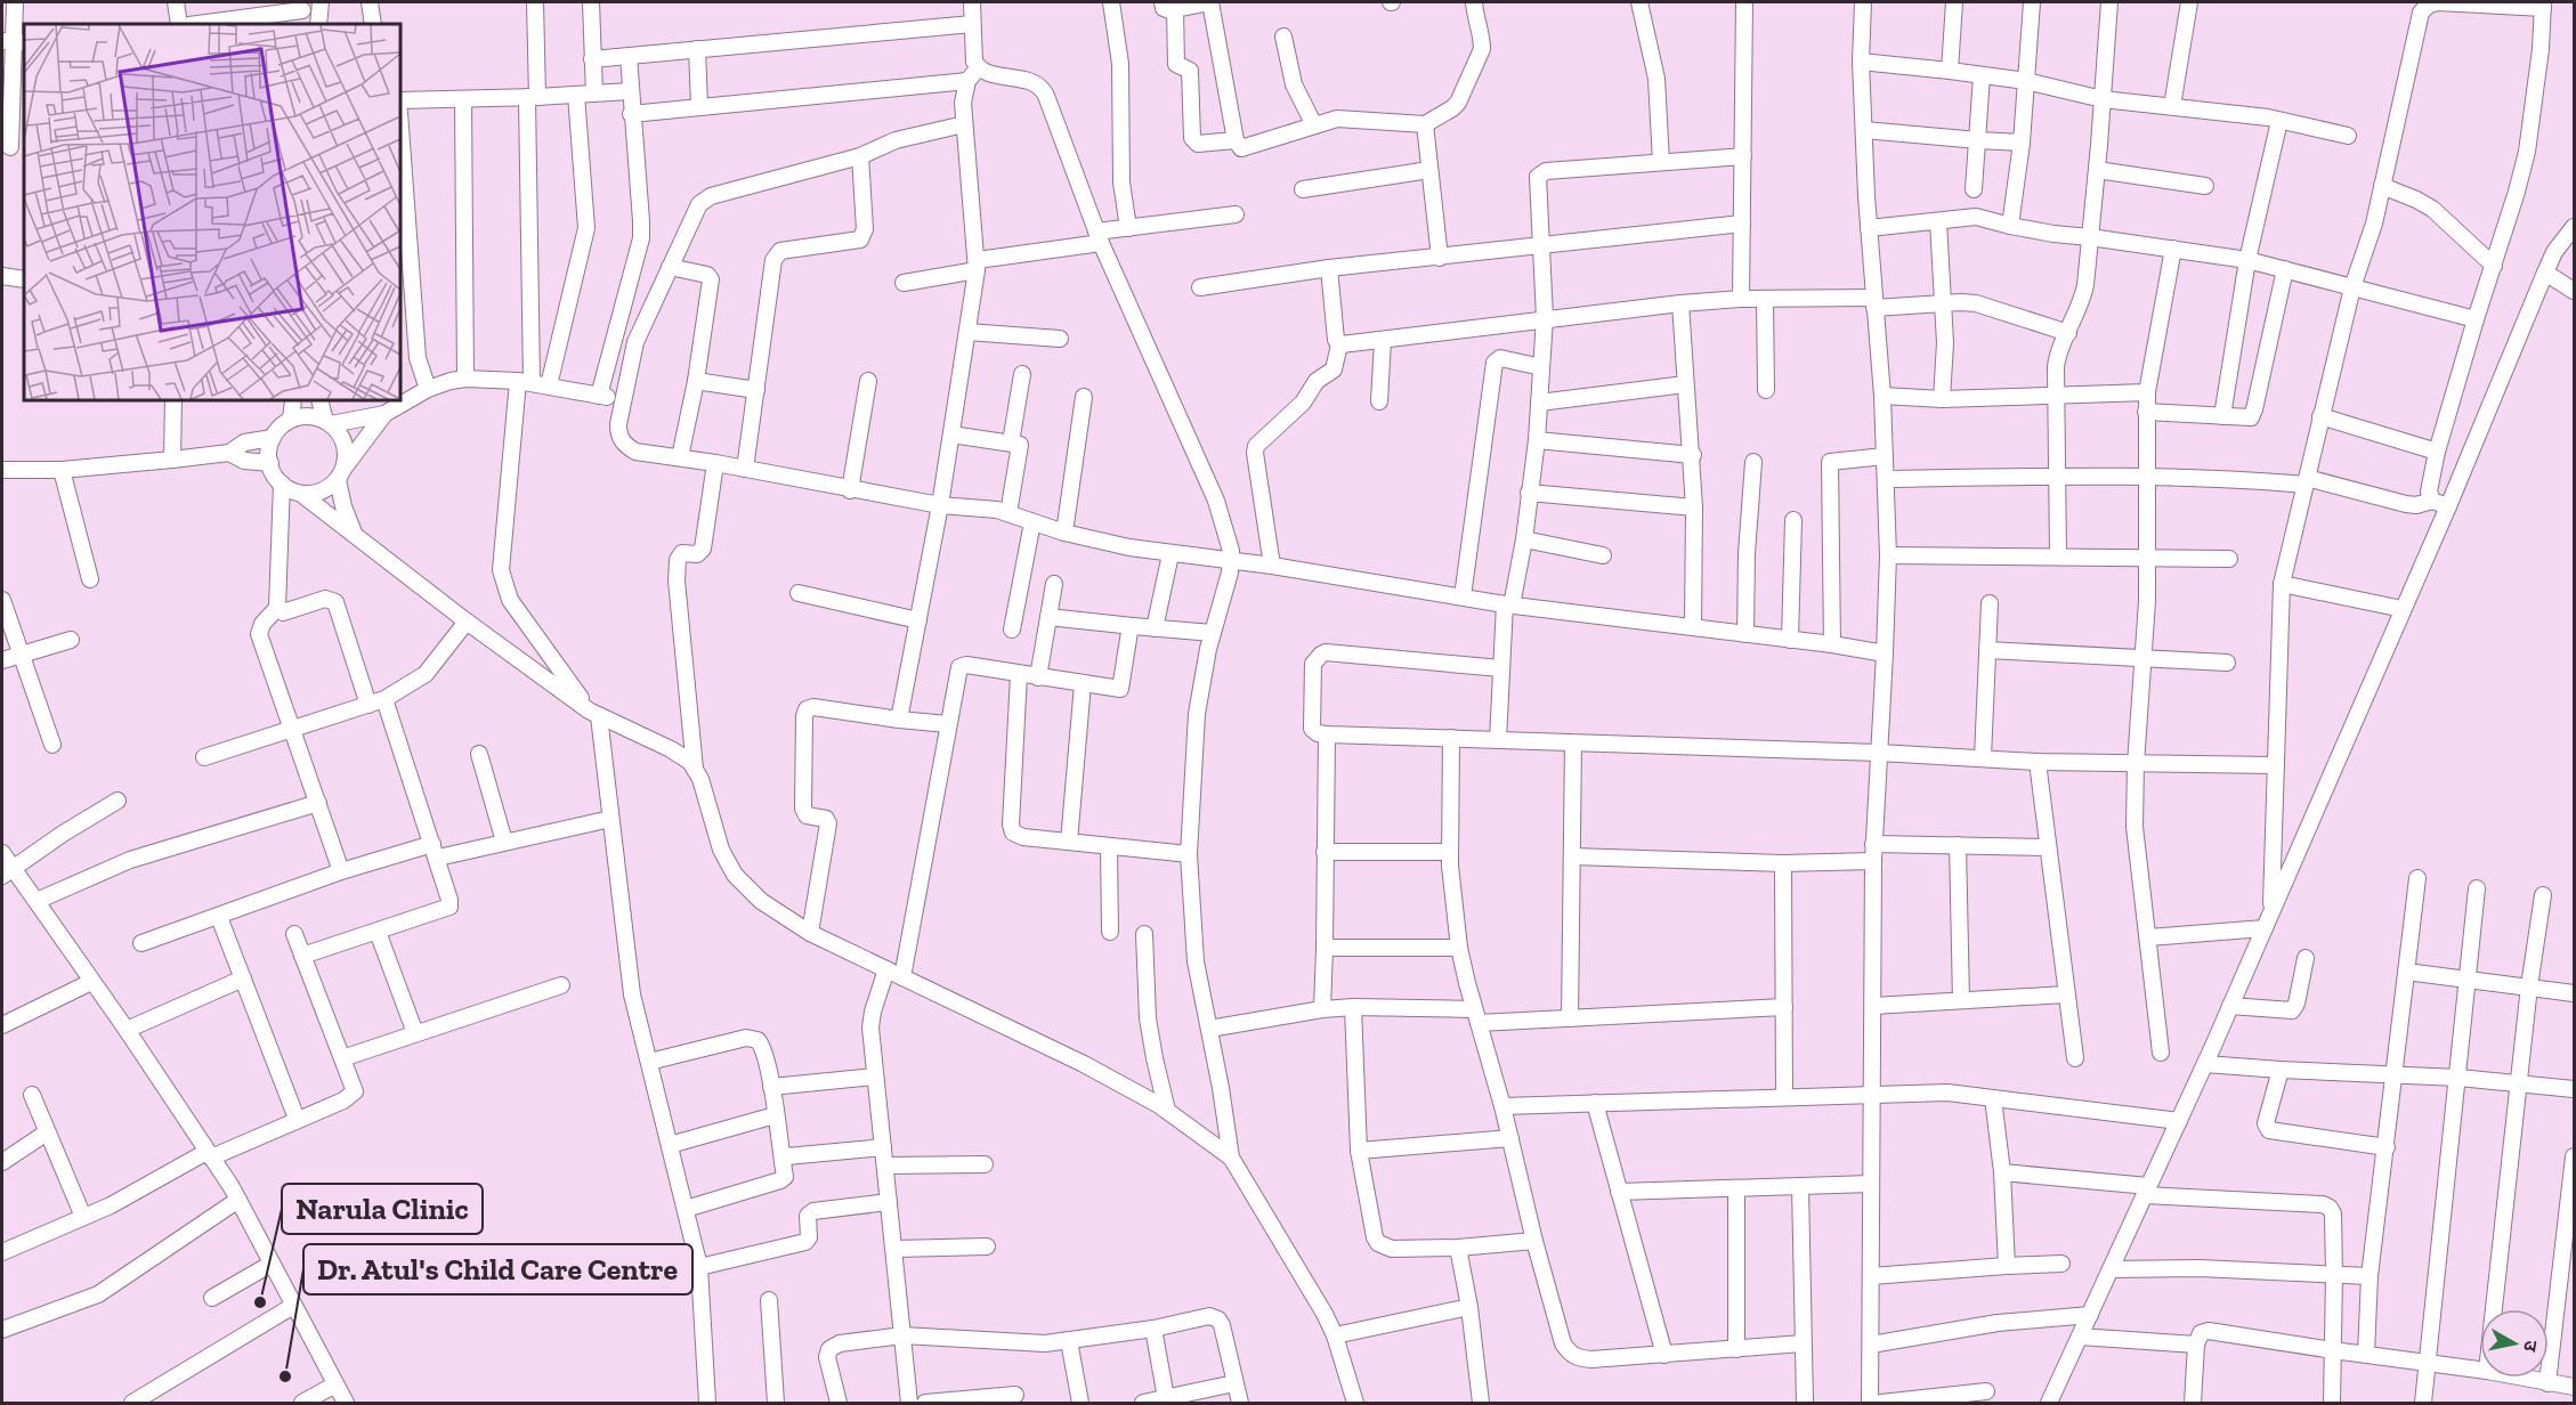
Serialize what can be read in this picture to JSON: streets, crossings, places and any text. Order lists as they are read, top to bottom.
{
  "places": ["Narula Clinic", "Dr. Atul's Child Care Centre"],
  "north": "right"
}
